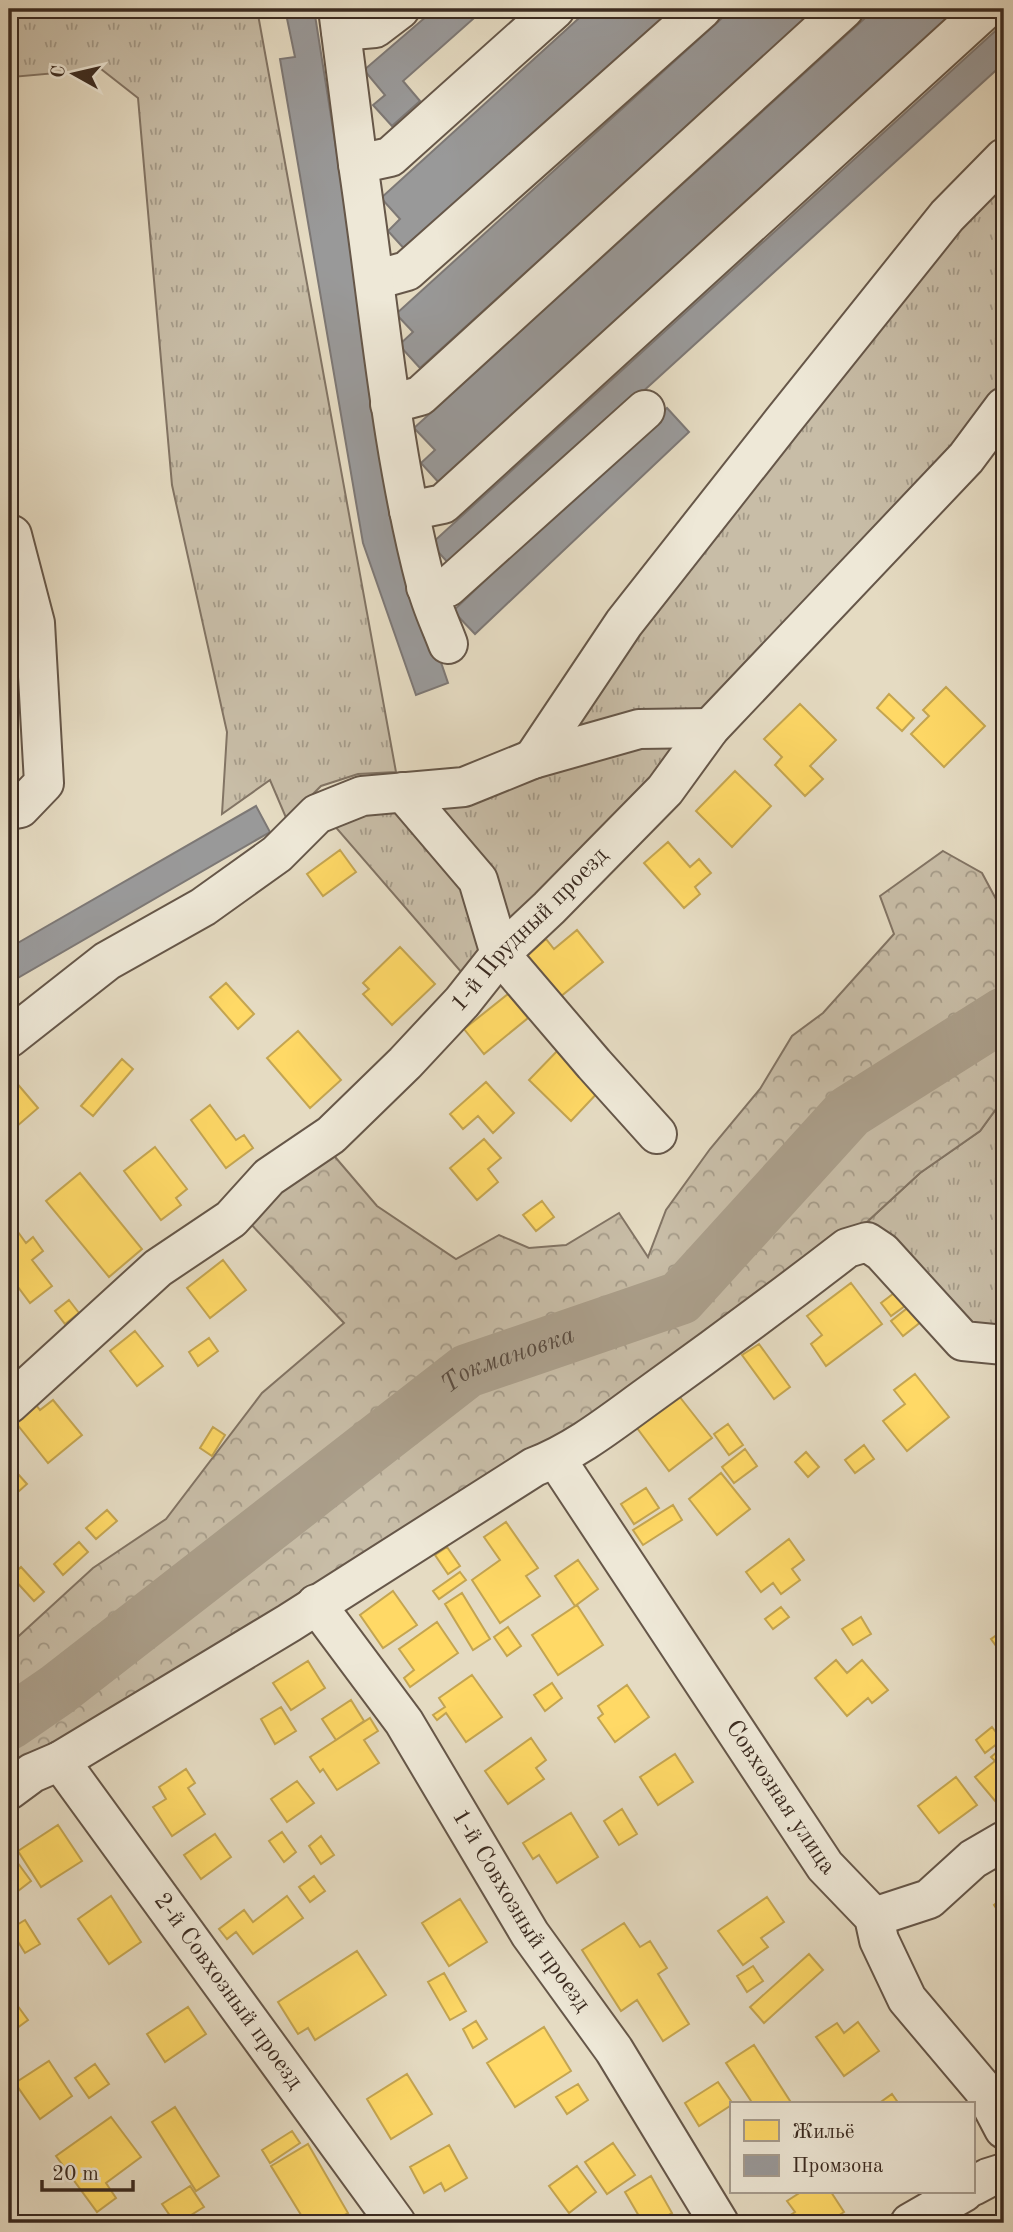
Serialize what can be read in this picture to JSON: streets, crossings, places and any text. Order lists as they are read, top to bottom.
{
  "streets": {
    "street": [
      "1-й Прудный проезд",
      "Совхозная улица",
      "1-й Совхозный проезд",
      "2-й Совхозный проезд"
    ]
  },
  "water": ["Токмановка"],
  "legend": ["Жильё", "Промзона"],
  "scale_bar": "20 m",
  "north": "left"
}
